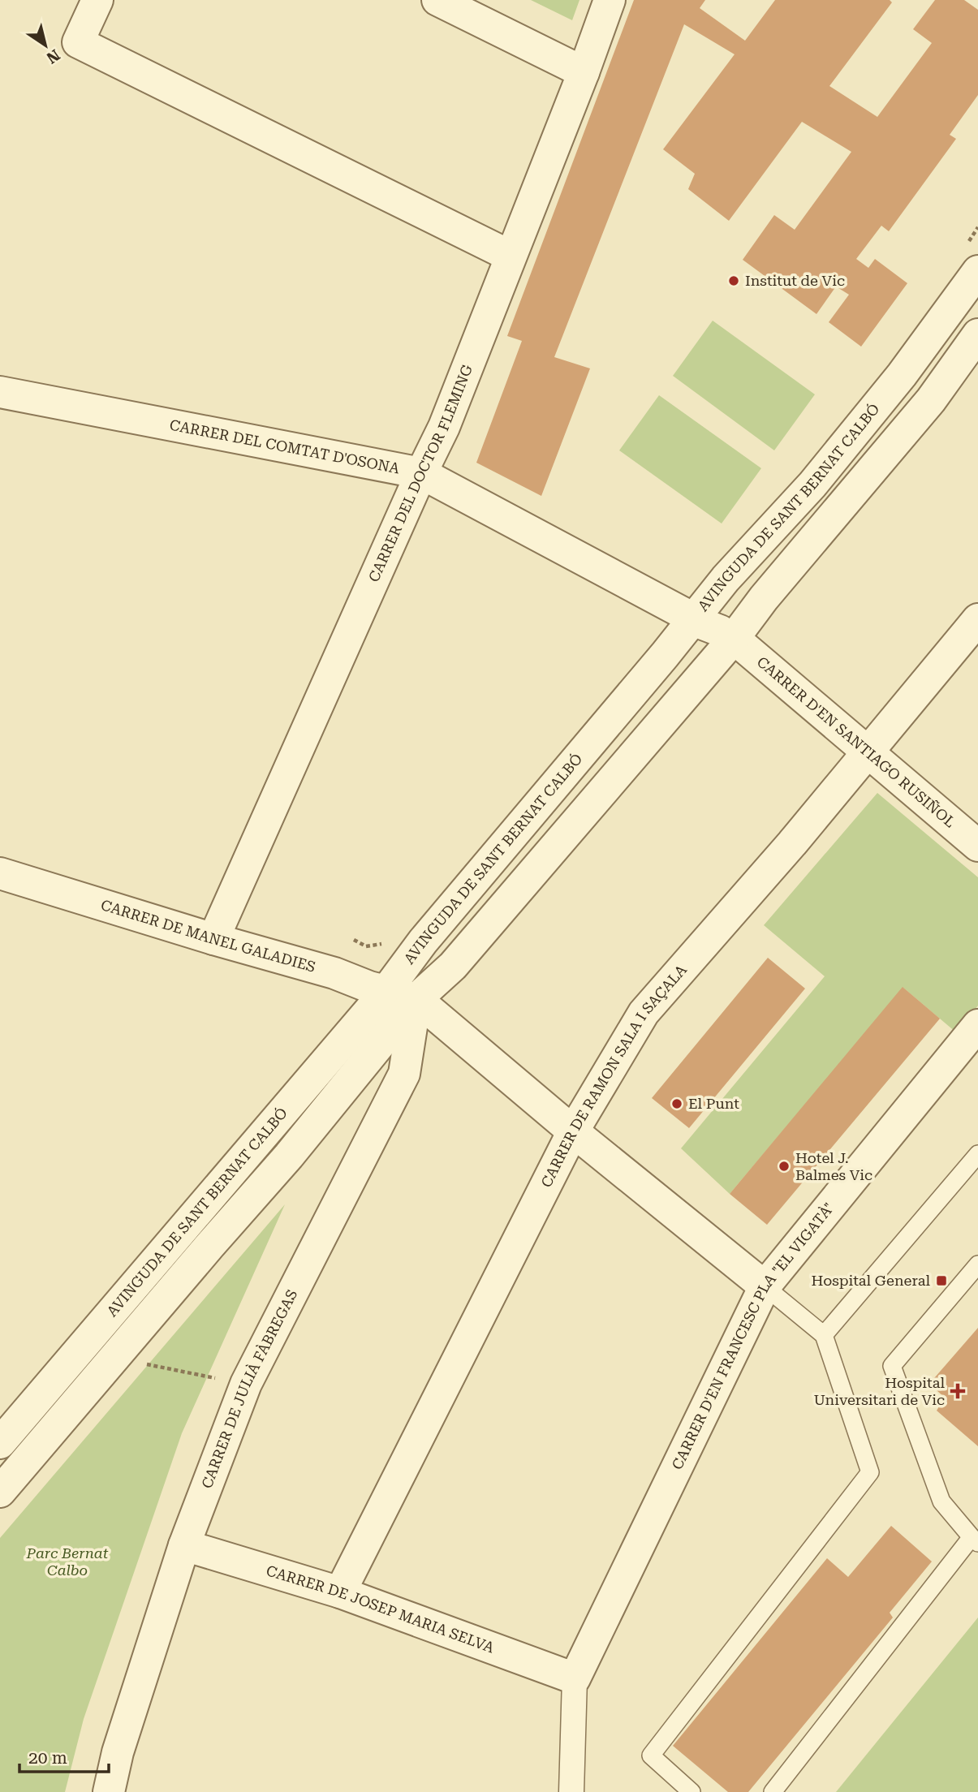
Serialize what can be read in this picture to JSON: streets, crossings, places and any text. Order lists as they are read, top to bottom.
{
  "streets": {
    "street": [
      "CARRER DEL COMTAT D'OSONA",
      "CARRER DEL DOCTOR FLEMING",
      "AVINGUDA DE SANT BERNAT CALBÓ",
      "CARRER D'EN SANTIAGO RUSIÑOL",
      "CARRER DE MANEL GALADIES",
      "CARRER DE RAMON SALA I SAÇALA",
      "CARRER D'EN FRANCESC PLA \"EL VIGATÀ\"",
      "CARRER DE JULIÀ FÀBREGAS",
      "CARRER DE JOSEP MARIA SELVA"
    ]
  },
  "crossings": [
    ["CARRER DEL COMTAT D'OSONA", "CARRER DEL DOCTOR FLEMING"],
    ["CARRER DEL COMTAT D'OSONA", "AVINGUDA DE SANT BERNAT CALBÓ"],
    ["CARRER DEL COMTAT D'OSONA", "CARRER D'EN SANTIAGO RUSIÑOL"],
    ["CARRER DEL DOCTOR FLEMING", "CARRER DE MANEL GALADIES"],
    ["AVINGUDA DE SANT BERNAT CALBÓ", "CARRER D'EN SANTIAGO RUSIÑOL"],
    ["AVINGUDA DE SANT BERNAT CALBÓ", "CARRER DE MANEL GALADIES"],
    ["AVINGUDA DE SANT BERNAT CALBÓ", "CARRER DE JULIÀ FÀBREGAS"],
    ["CARRER D'EN SANTIAGO RUSIÑOL", "CARRER DE RAMON SALA I SAÇALA"],
    ["CARRER DE MANEL GALADIES", "CARRER DE JULIÀ FÀBREGAS"],
    ["CARRER DE RAMON SALA I SAÇALA", "CARRER DE JOSEP MARIA SELVA"],
    ["CARRER D'EN FRANCESC PLA \"EL VIGATÀ\"", "CARRER DE JOSEP MARIA SELVA"],
    ["CARRER DE JULIÀ FÀBREGAS", "CARRER DE JOSEP MARIA SELVA"]
  ],
  "parks": ["Parc Bernat Calbo"],
  "places": {
    "other": ["Institut de Vic", "El Punt", "Hotel J. Balmes Vic"],
    "transit": ["Hospital General"],
    "health": ["Hospital Universitari de Vic"]
  },
  "scale_bar": "20 m",
  "north": "bottom right"
}
